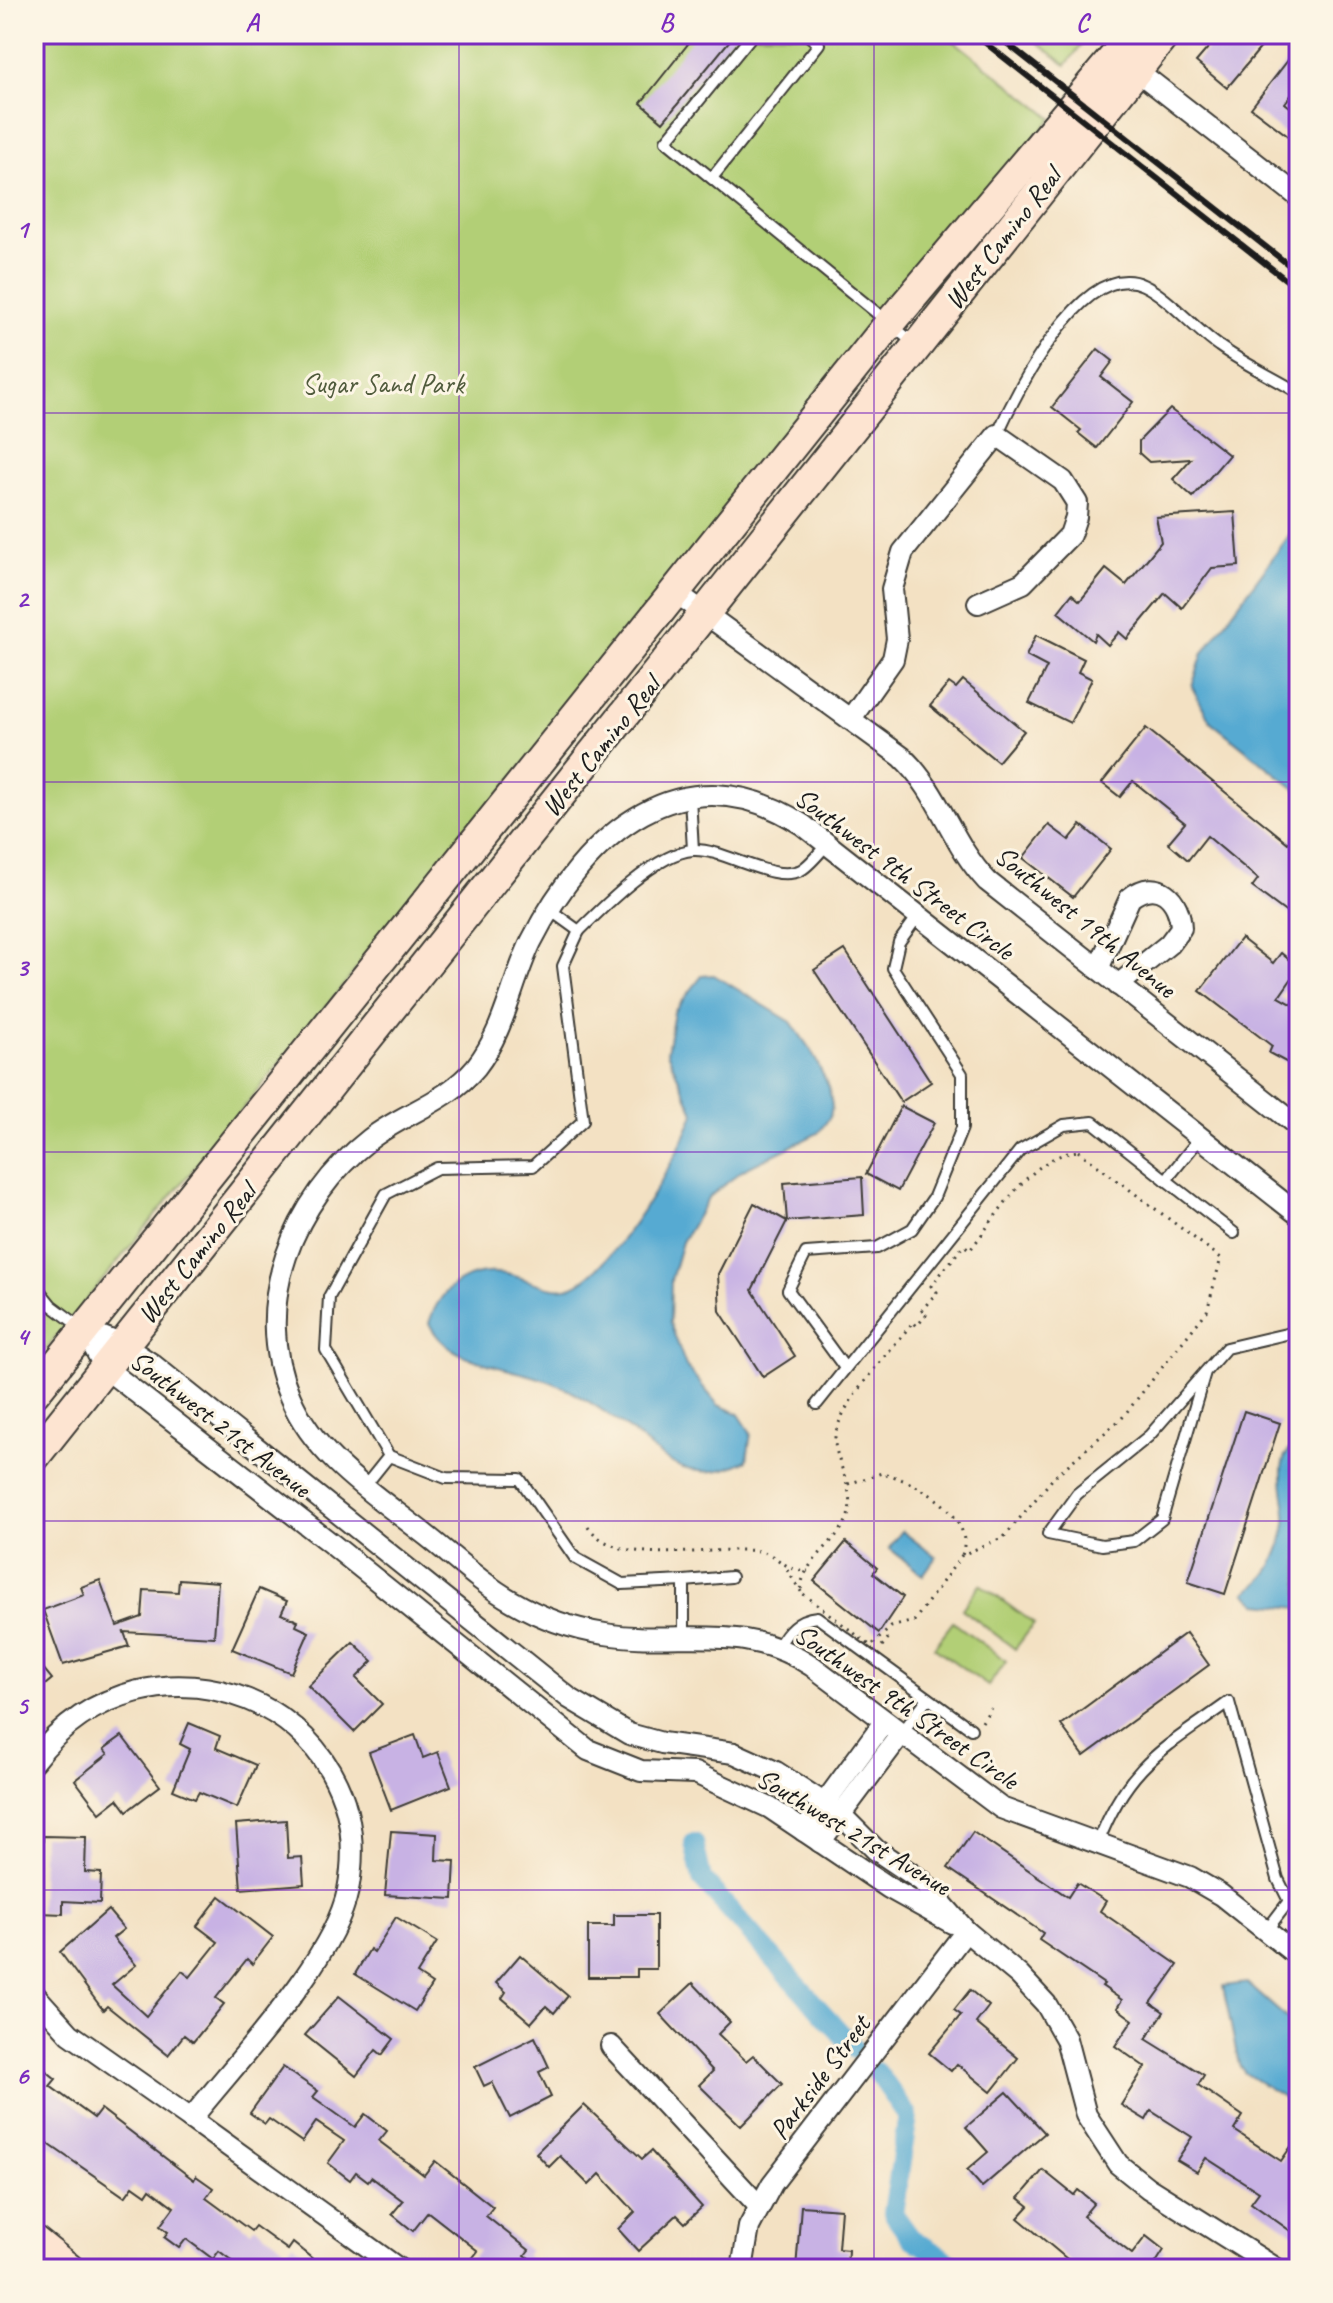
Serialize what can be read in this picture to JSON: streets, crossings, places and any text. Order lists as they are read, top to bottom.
{
  "streets": {
    "street": [
      "West Camino Real",
      "Southwest 9th Street Circle",
      "Southwest 19th Avenue",
      "Southwest 21st Avenue",
      "Parkside Street"
    ]
  },
  "crossings": [
    ["West Camino Real", "Southwest 19th Avenue"],
    ["West Camino Real", "Southwest 21st Avenue"],
    ["Southwest 21st Avenue", "Parkside Street"]
  ],
  "parks": ["Sugar Sand Park"],
  "grid": {
    "columns": ["A", "B", "C"],
    "rows": [
      "1",
      "2",
      "3",
      "4",
      "5",
      "6"
    ]
  }
}
